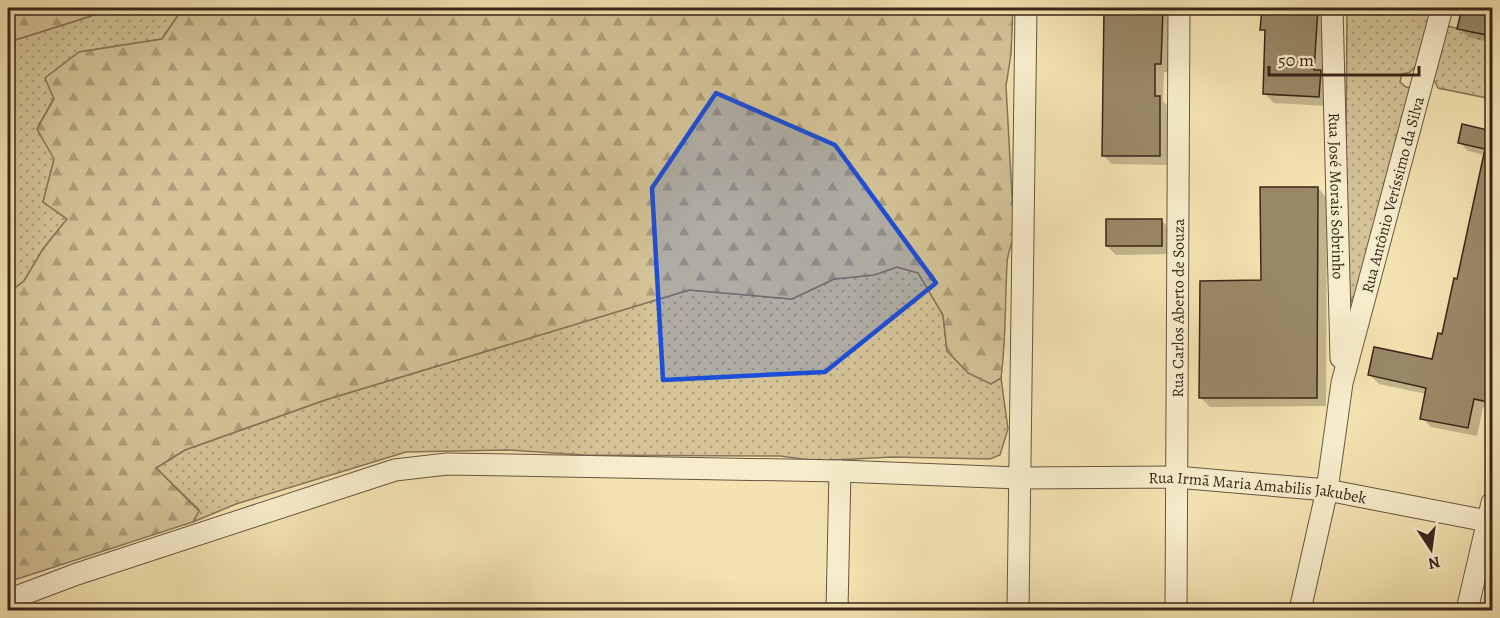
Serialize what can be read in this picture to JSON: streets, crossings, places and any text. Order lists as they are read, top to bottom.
{
  "streets": {
    "street": [
      "Rua José Morais Sobrinho",
      "Rua Antônio Veríssimo da Silva",
      "Rua Carlos Aberto de Souza",
      "Rua Irmã Maria Amabilis Jakubek"
    ]
  },
  "crossings": [
    ["Rua José Morais Sobrinho", "Rua Antônio Veríssimo da Silva"],
    ["Rua Carlos Aberto de Souza", "Rua Irmã Maria Amabilis Jakubek"]
  ],
  "scale_bar": "50 m",
  "north": "bottom"
}
